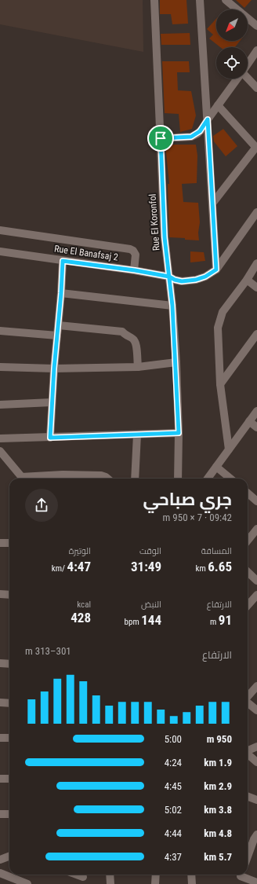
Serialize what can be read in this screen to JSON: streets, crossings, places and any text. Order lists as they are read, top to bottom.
{
  "streets": {
    "street": ["Rue El Koronfol", "Rue El Banafsaj 2"]
  },
  "crossings": [
    ["Rue El Koronfol", "Rue El Banafsaj 2"]
  ],
  "north": "bottom left",
  "page": {
    "heading": ["جري صباحي", "09:42 · 7 × 950 m"],
    "stats": [
      ["المسافة", "6.65 km"],
      ["الوقت", "31:49"],
      ["الوتيرة", "4:47 /km"],
      ["الارتفاع", "91 m"],
      ["النبض", "144 bpm"],
      ["kcal", "428"]
    ],
    "chart": ["الارتفاع", "301–313 m"],
    "list": [
      {
        "name": "950 m",
        "note": "5:00"
      },
      {
        "name": "1.9 km",
        "note": "4:24"
      },
      {
        "name": "2.9 km",
        "note": "4:45"
      },
      {
        "name": "3.8 km",
        "note": "5:02"
      },
      {
        "name": "4.8 km",
        "note": "4:44"
      },
      {
        "name": "5.7 km",
        "note": "4:37"
      }
    ]
  }
}
